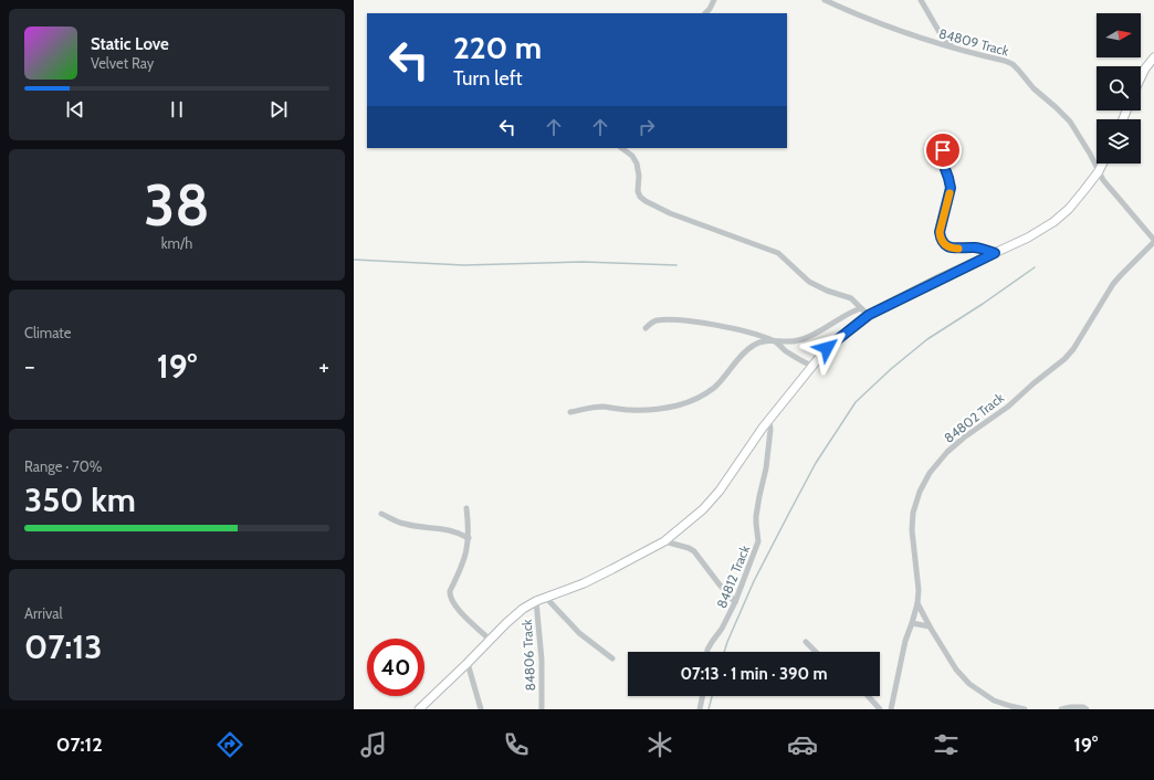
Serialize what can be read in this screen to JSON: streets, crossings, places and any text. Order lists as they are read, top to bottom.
{
  "streets": {
    "street": [
      "84809 Track",
      "84802 Track",
      "84812 Track",
      "84806 Track"
    ]
  },
  "crossings": [
    ["84809 Track", "84802 Track"]
  ],
  "north": "right",
  "page": {
    "turn": ["220 m", "Turn left"],
    "song": ["Static Love", "Velvet Ray"],
    "tile": [
      ["38", "km/h"],
      "Climate",
      ["Range · 70%", "350 km"],
      ["Arrival", "07:13"]
    ],
    "heat": ["−", "19°", "+"],
    "limit": "40",
    "trip": "07:13 · 1 min · 390 m",
    "tabs": ["07:12", "19°"]
  }
}
